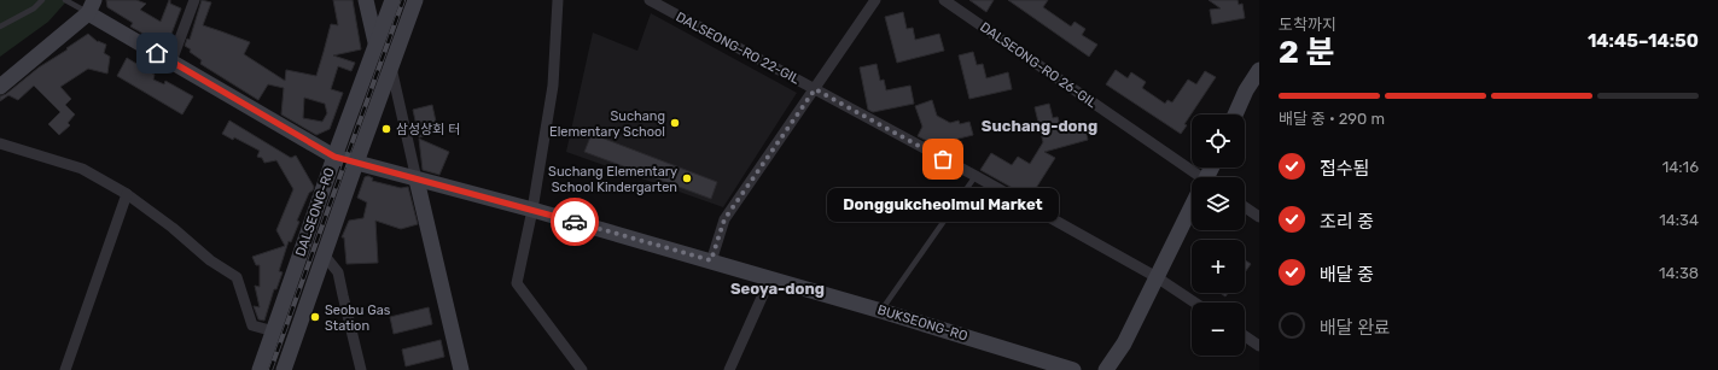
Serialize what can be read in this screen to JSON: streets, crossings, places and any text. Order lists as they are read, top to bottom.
{
  "streets": {
    "street": [
      "DALSEONG-RO 22-GIL",
      "DALSEONG-RO 26-GIL",
      "DALSEONG-RO",
      "BUKSEONG-RO"
    ]
  },
  "crossings": [
    ["DALSEONG-RO", "BUKSEONG-RO"]
  ],
  "districts": ["Suchang-dong", "Seoya-dong"],
  "places": [
    "Suchang Elementary School",
    "삼성상회 터",
    "Donggukcheolmul Market",
    "Suchang Elementary School Kindergarten",
    "Seobu Gas Station"
  ],
  "page": {
    "heading": ["2 분", "도착까지", "14:45–14:50"],
    "bar": "배달 중 · 290 m",
    "map_buttons": ["+", "−"],
    "list": [
      ["접수됨", "14:16"],
      ["조리 중", "14:34"],
      ["배달 중", "14:38"],
      "배달 완료"
    ],
    "bubble": "Donggukcheolmul Market"
  }
}
